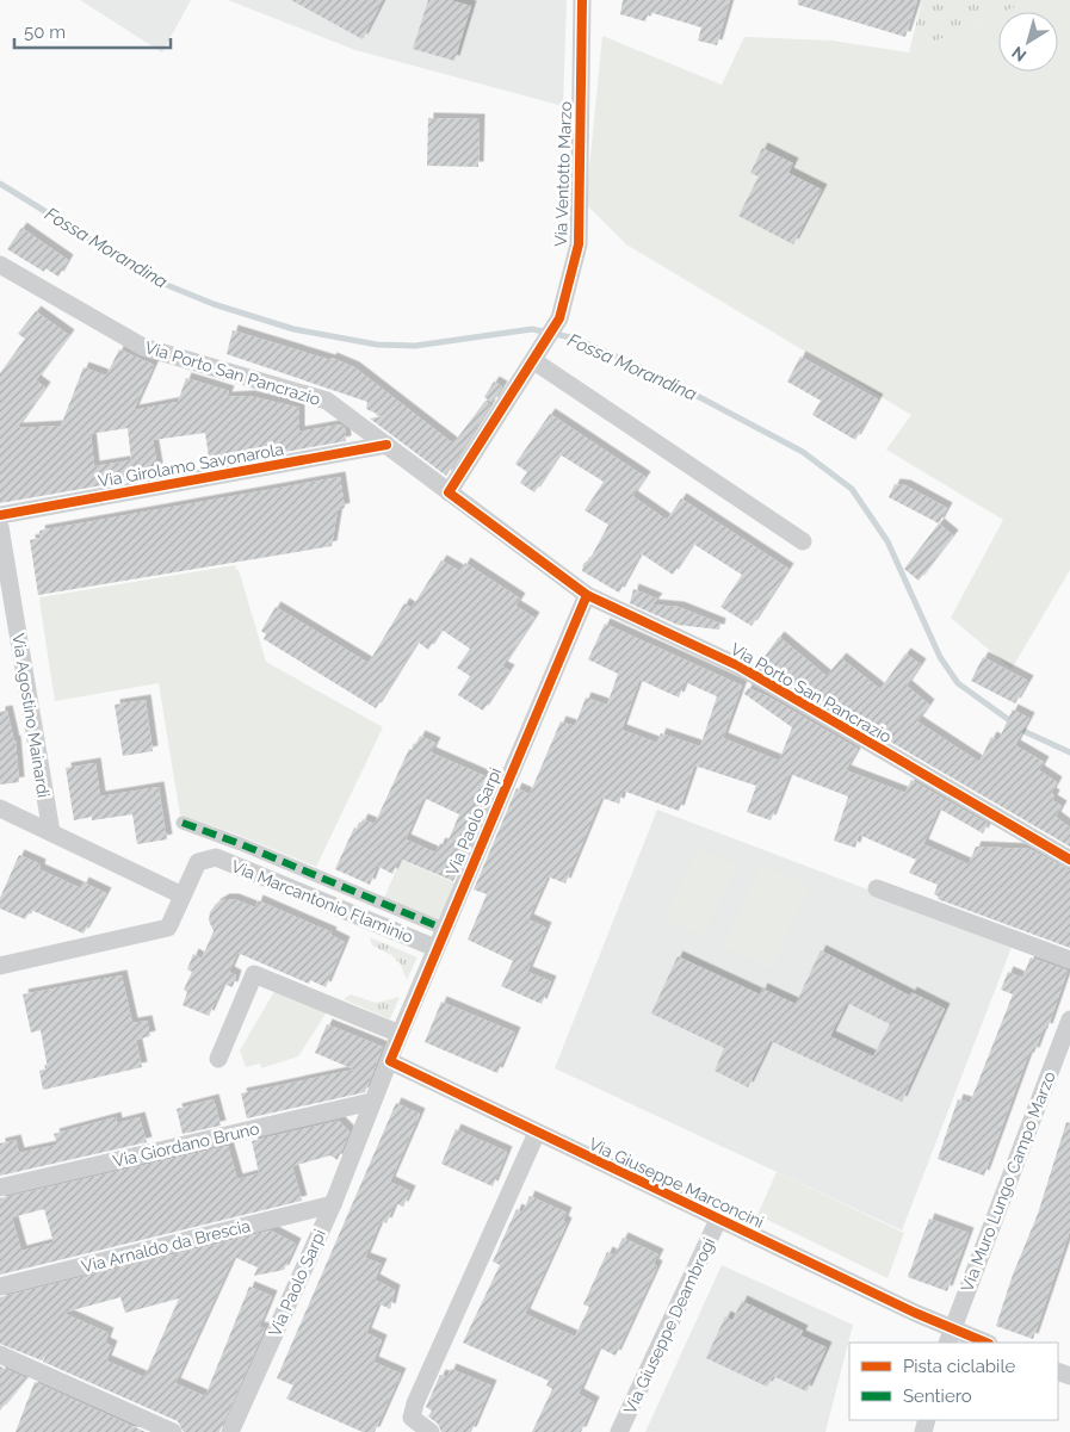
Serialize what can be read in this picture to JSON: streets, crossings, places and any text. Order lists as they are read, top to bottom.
{
  "streets": {
    "street": [
      "Via Ventotto Marzo",
      "Via Porto San Pancrazio",
      "Via Girolamo Savonarola",
      "Via Agostino Mainardi",
      "Via Paolo Sarpi",
      "Via Marcantonio Flaminio",
      "Via Giordano Bruno",
      "Via Muro Lungo Campo Marzo",
      "Via Giuseppe Marconcini",
      "Via Arnaldo da Brescia",
      "Via Giuseppe Deambrogi"
    ]
  },
  "crossings": [
    ["Via Ventotto Marzo", "Via Porto San Pancrazio"],
    ["Via Porto San Pancrazio", "Via Girolamo Savonarola"],
    ["Via Porto San Pancrazio", "Via Paolo Sarpi"],
    ["Via Paolo Sarpi", "Via Marcantonio Flaminio"],
    ["Via Paolo Sarpi", "Via Giordano Bruno"],
    ["Via Paolo Sarpi", "Via Giuseppe Marconcini"],
    ["Via Paolo Sarpi", "Via Arnaldo da Brescia"],
    ["Via Muro Lungo Campo Marzo", "Via Giuseppe Marconcini"],
    ["Via Giuseppe Marconcini", "Via Giuseppe Deambrogi"]
  ],
  "water": ["Fossa Morandina"],
  "legend": ["Pista ciclabile", "Sentiero"],
  "scale_bar": "50 m",
  "north": "bottom left"
}
